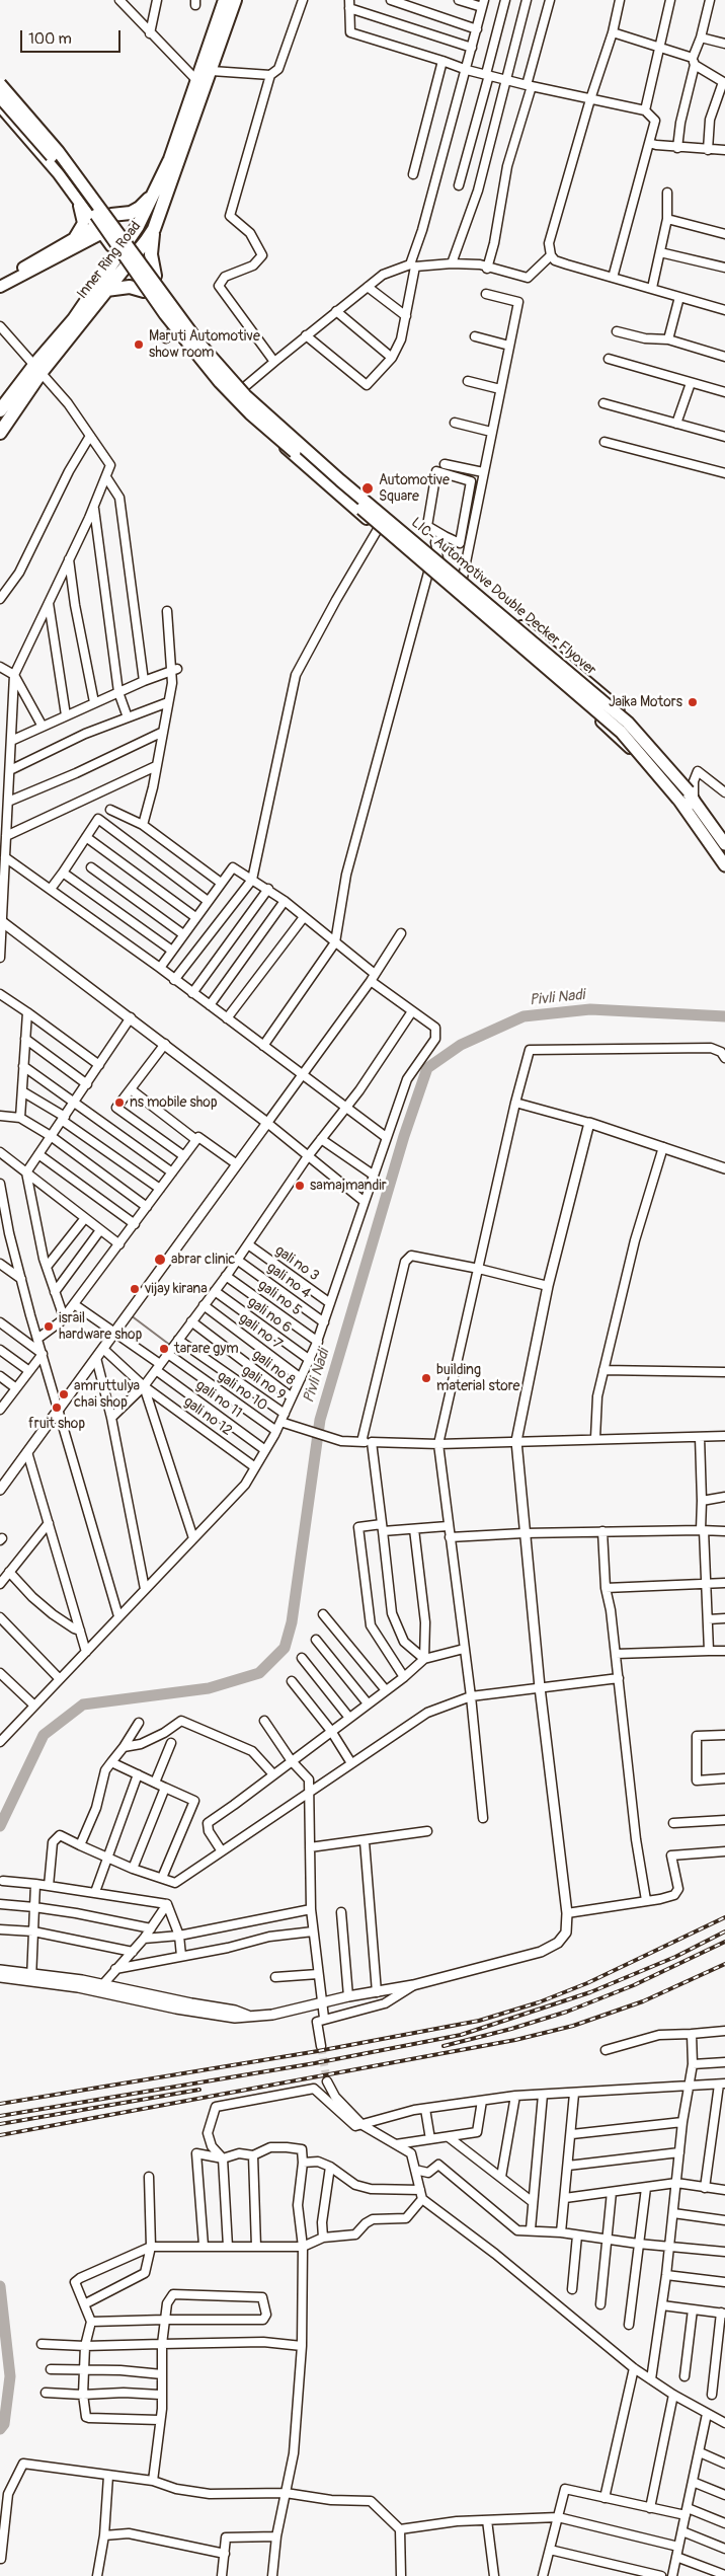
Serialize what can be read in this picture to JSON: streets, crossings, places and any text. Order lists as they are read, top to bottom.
{
  "streets": {
    "highway": ["Inner Ring Road"],
    "main road": ["LIC- Automotive Double Decker Flyover"],
    "street": [
      "gali no 3",
      "gali no 4",
      "gali no 5",
      "gali no 6",
      "gali no 7",
      "gali no 8",
      "gali no 9",
      "gali no 10",
      "gali no 11",
      "gali no 12"
    ]
  },
  "water": ["Pivli Nadi"],
  "places": [
    "Maruti Automotive show room",
    "Automotive Square",
    "Jaika Motors",
    "ns mobile shop",
    "samajmandir",
    "abrar clinic",
    "vijay kirana",
    "israil hardware shop",
    "tarare gym",
    "building material store",
    "amruttulya chai shop",
    "fruit shop"
  ],
  "scale_bar": "100 m"
}
